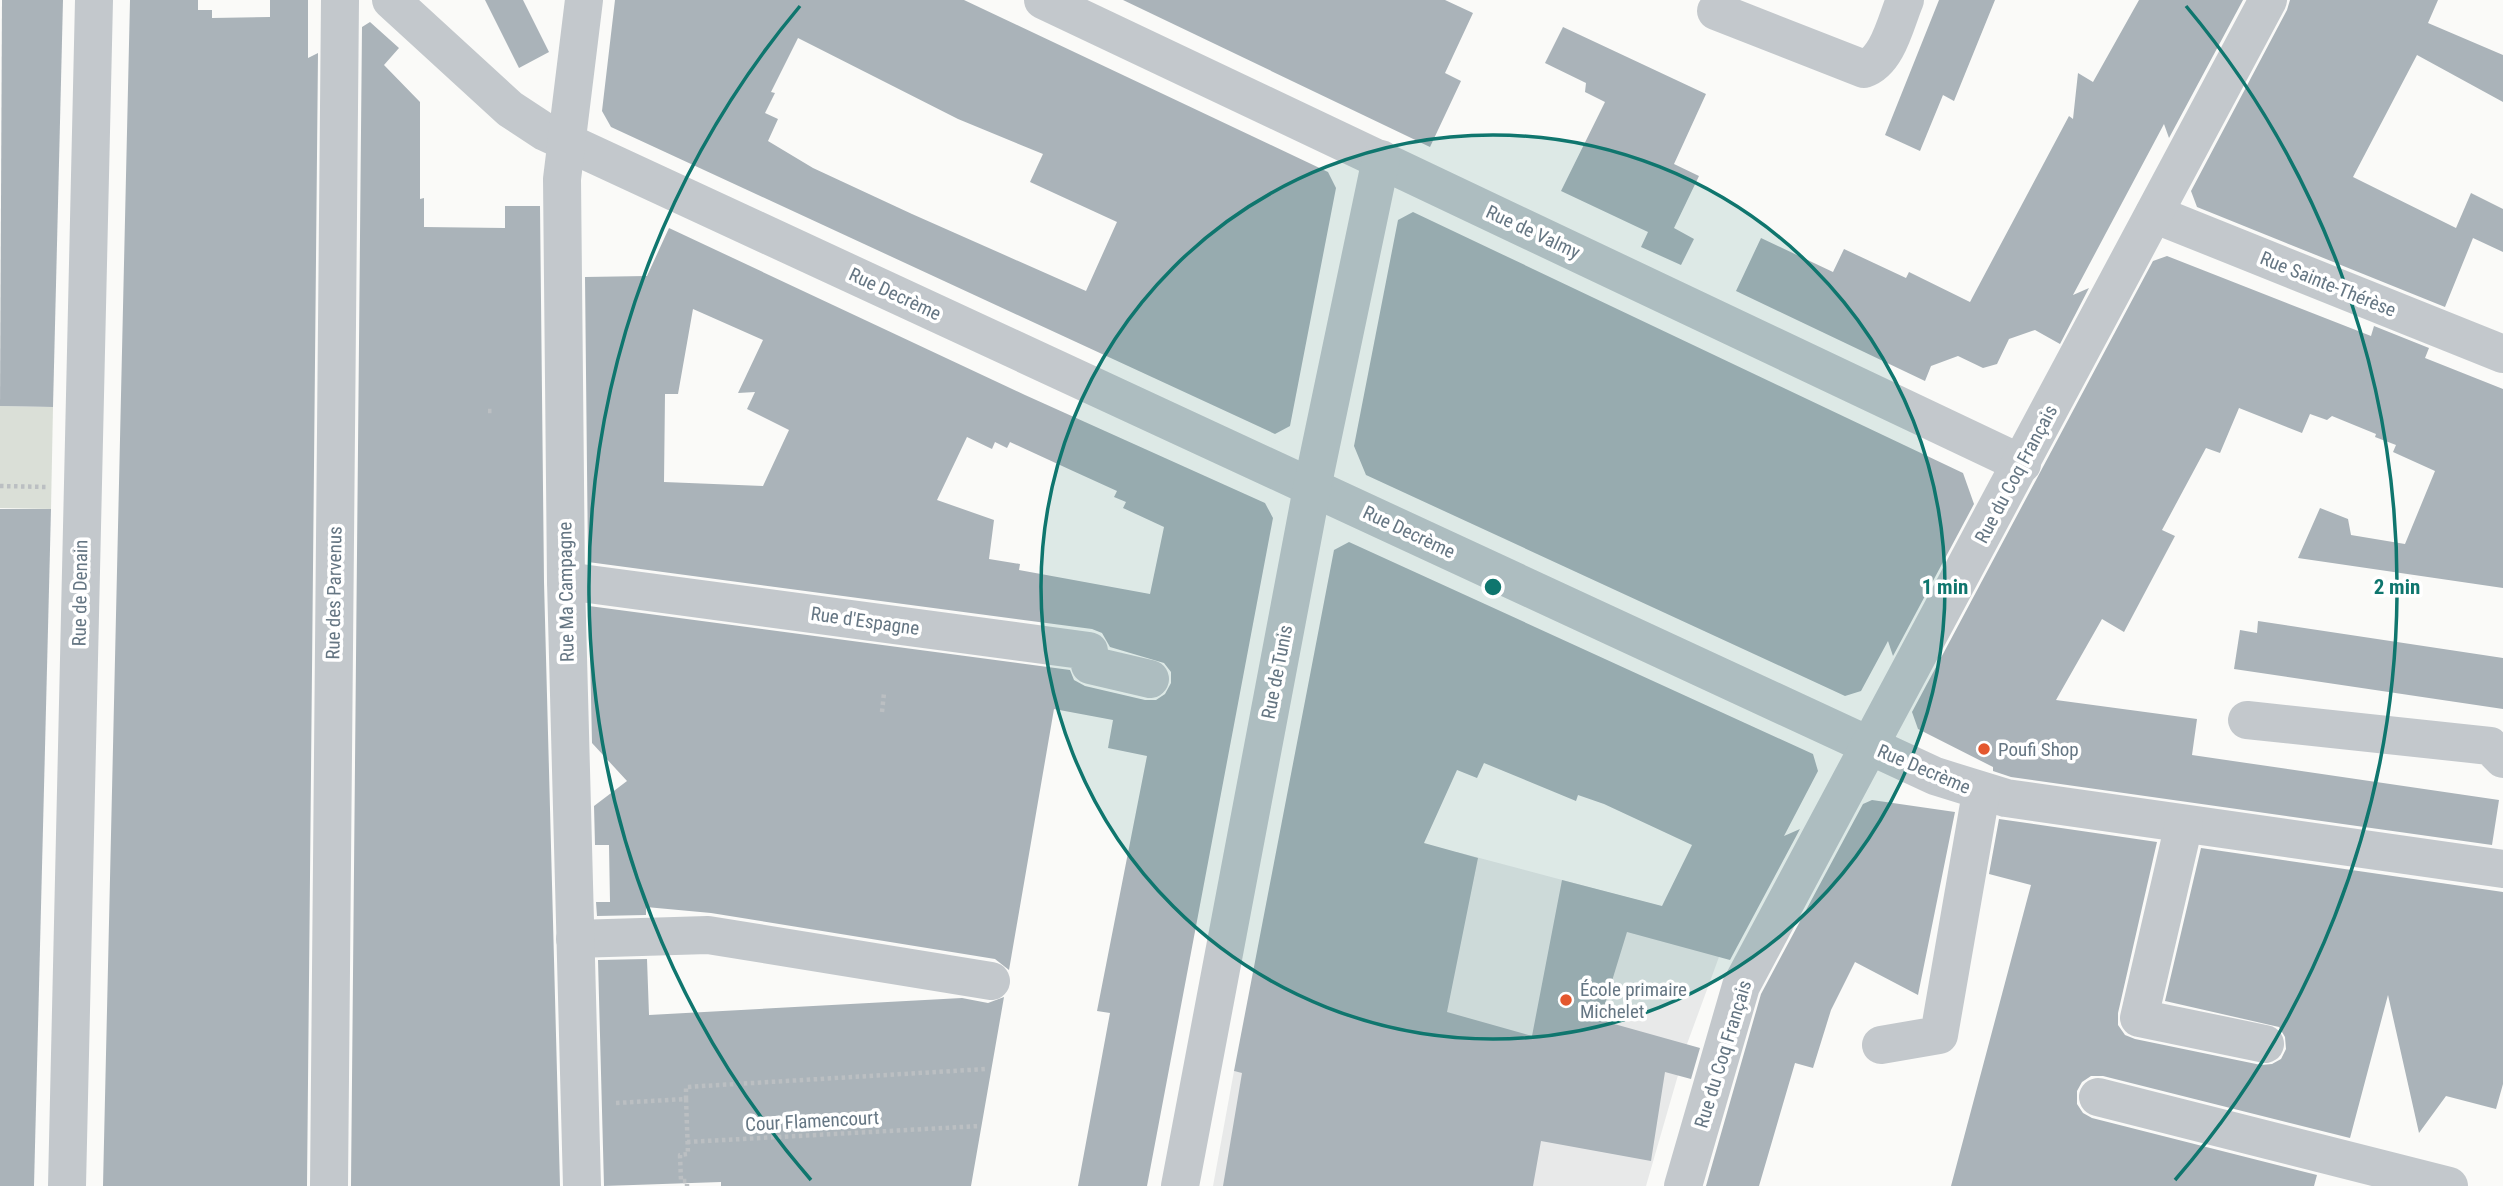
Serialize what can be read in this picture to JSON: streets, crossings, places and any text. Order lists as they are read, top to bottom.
{
  "streets": {
    "street": [
      "Rue de Valmy",
      "Rue Sainte-Thérèse",
      "Rue Decrème",
      "Rue du Coq Français",
      "Rue Ma Campagne",
      "Rue de Denain",
      "Rue des Parvenus",
      "Rue d'Espagne",
      "Rue de Tunis"
    ],
    "path": ["Cour Flamencourt"]
  },
  "crossings": [
    ["Rue de Valmy", "Rue du Coq Français"],
    ["Rue de Valmy", "Rue de Tunis"],
    ["Rue Sainte-Thérèse", "Rue du Coq Français"],
    ["Rue Decrème", "Rue du Coq Français"],
    ["Rue Decrème", "Rue Ma Campagne"],
    ["Rue Decrème", "Rue de Tunis"],
    ["Rue Ma Campagne", "Rue d'Espagne"]
  ],
  "places": ["Poufi Shop", "École primaire Michelet"],
  "rings": ["1 min", "2 min"]
}
